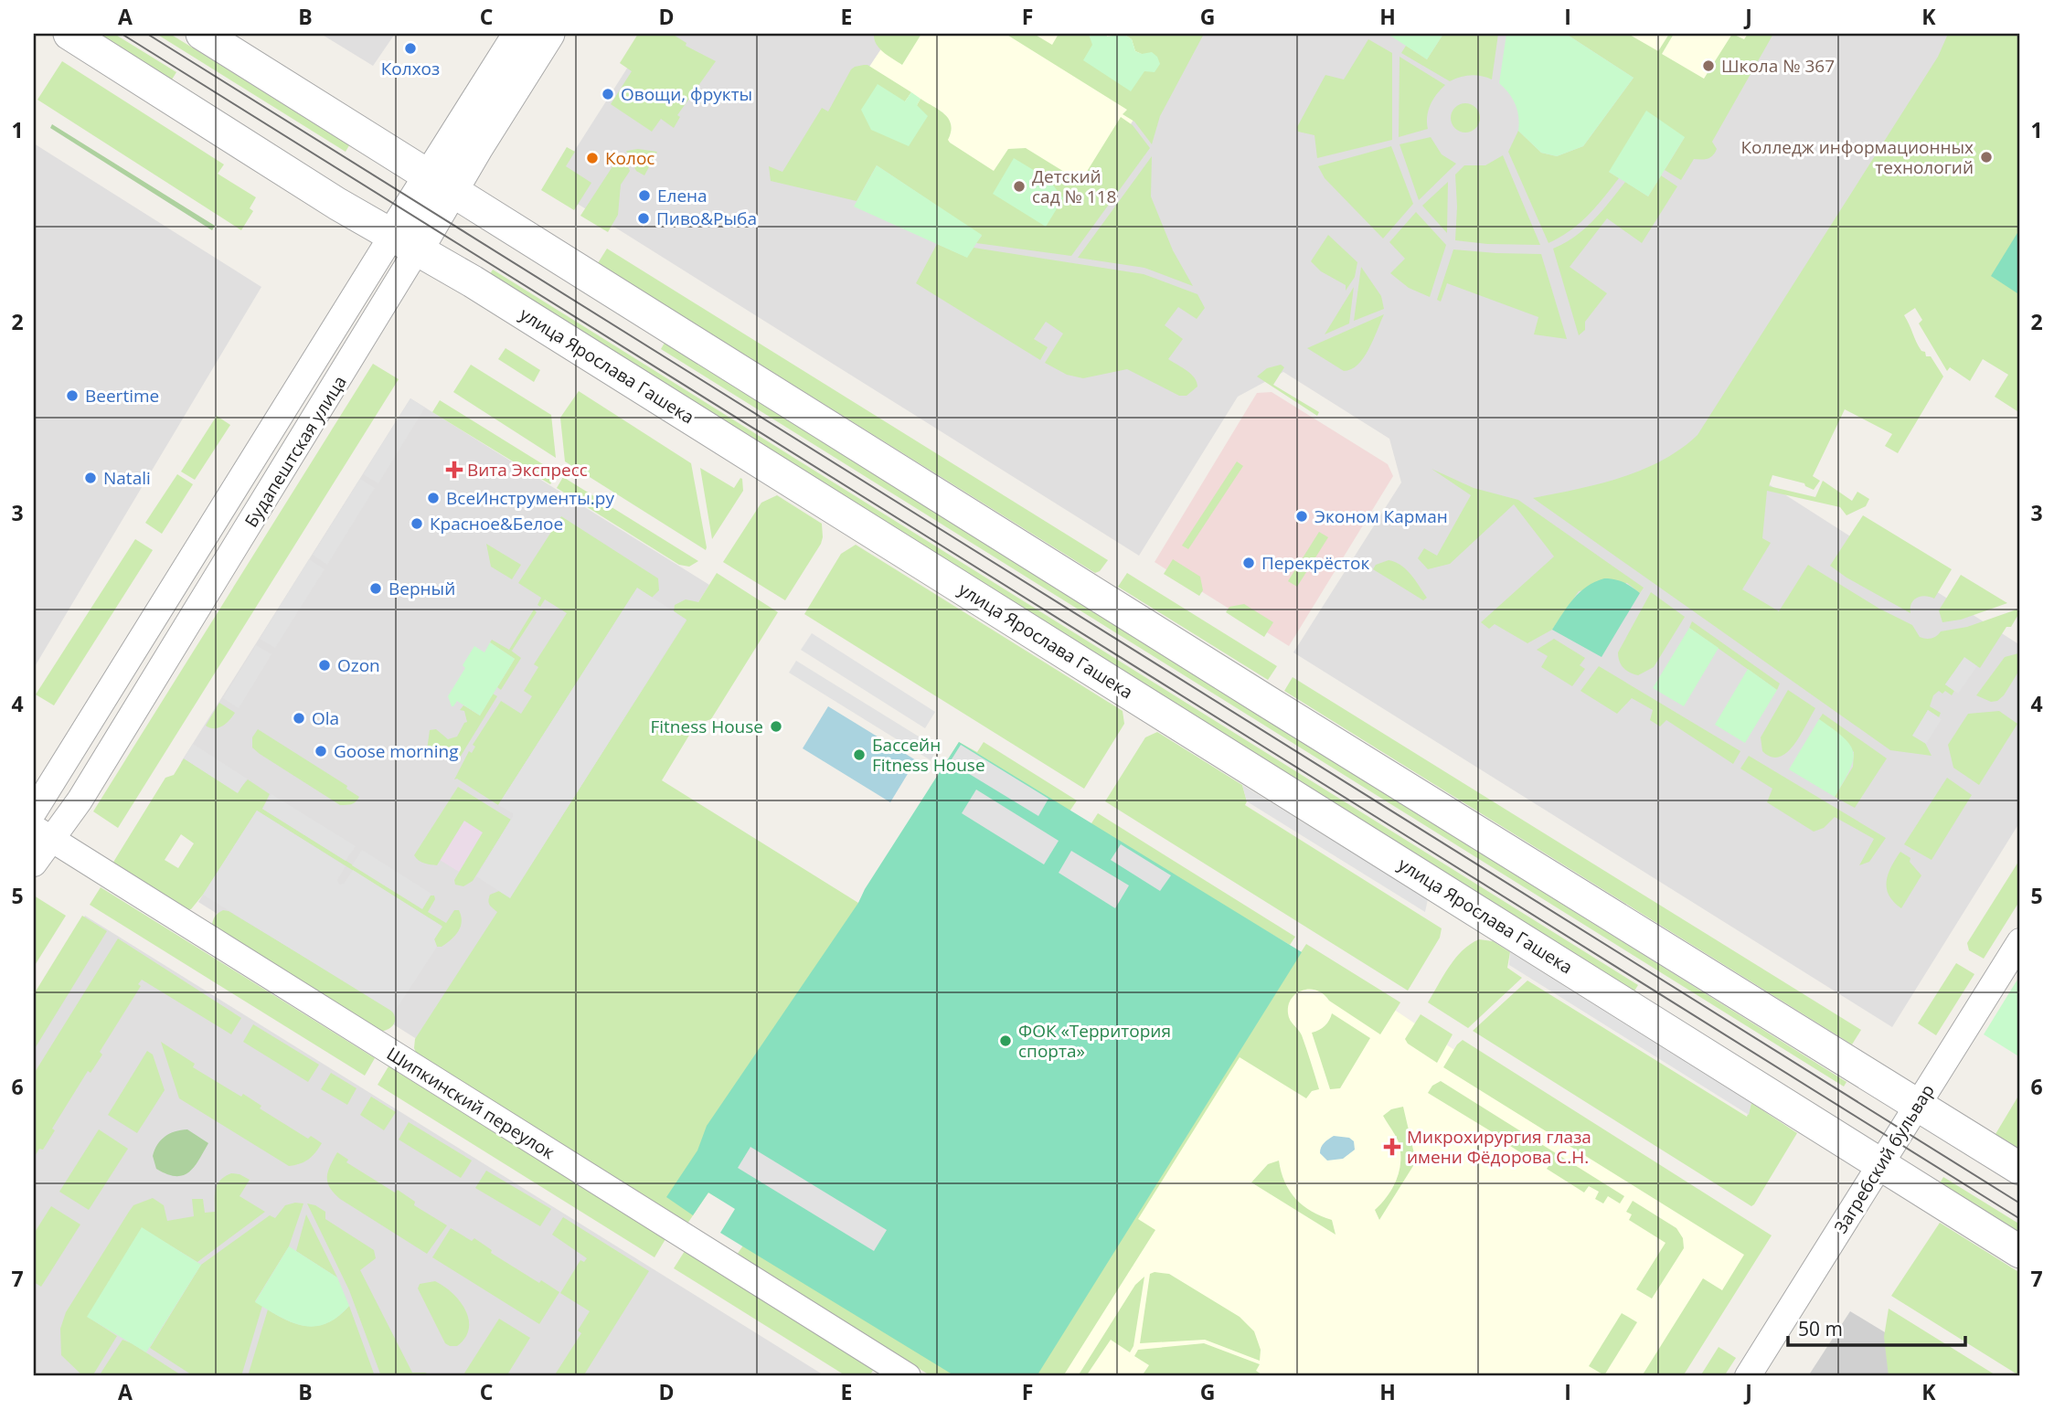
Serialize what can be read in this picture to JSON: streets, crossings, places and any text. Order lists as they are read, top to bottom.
{
  "streets": {
    "street": [
      "улица Ярослава Гашека",
      "Будапештская улица",
      "Шипкинский переулок",
      "Загребский бульвар"
    ]
  },
  "crossings": [
    ["улица Ярослава Гашека", "Будапештская улица"],
    ["улица Ярослава Гашека", "Загребский бульвар"],
    ["Будапештская улица", "Шипкинский переулок"]
  ],
  "places": {
    "other": [
      "Колхоз",
      "Школа № 367",
      "Овощи, фрукты",
      "Колледж информационных технологий",
      "Колос",
      "Детский сад № 118",
      "Елена",
      "Пиво&Рыба",
      "Beertime",
      "Natali",
      "ВсеИнструменты.ру",
      "Эконом Карман",
      "Красное&Белое",
      "Перекрёсток",
      "Верный",
      "Ozon",
      "Ola",
      "Fitness House",
      "Goose morning",
      "Бассейн Fitness House",
      "ФОК «Территория спорта»"
    ],
    "health": ["Вита Экспресс", "Микрохирургия глаза имени Фёдорова С.Н."]
  },
  "scale_bar": "50 m",
  "grid": {
    "columns": [
      "A",
      "B",
      "C",
      "D",
      "E",
      "F",
      "G",
      "H",
      "I",
      "J",
      "K"
    ],
    "rows": [
      "1",
      "2",
      "3",
      "4",
      "5",
      "6",
      "7"
    ]
  }
}
